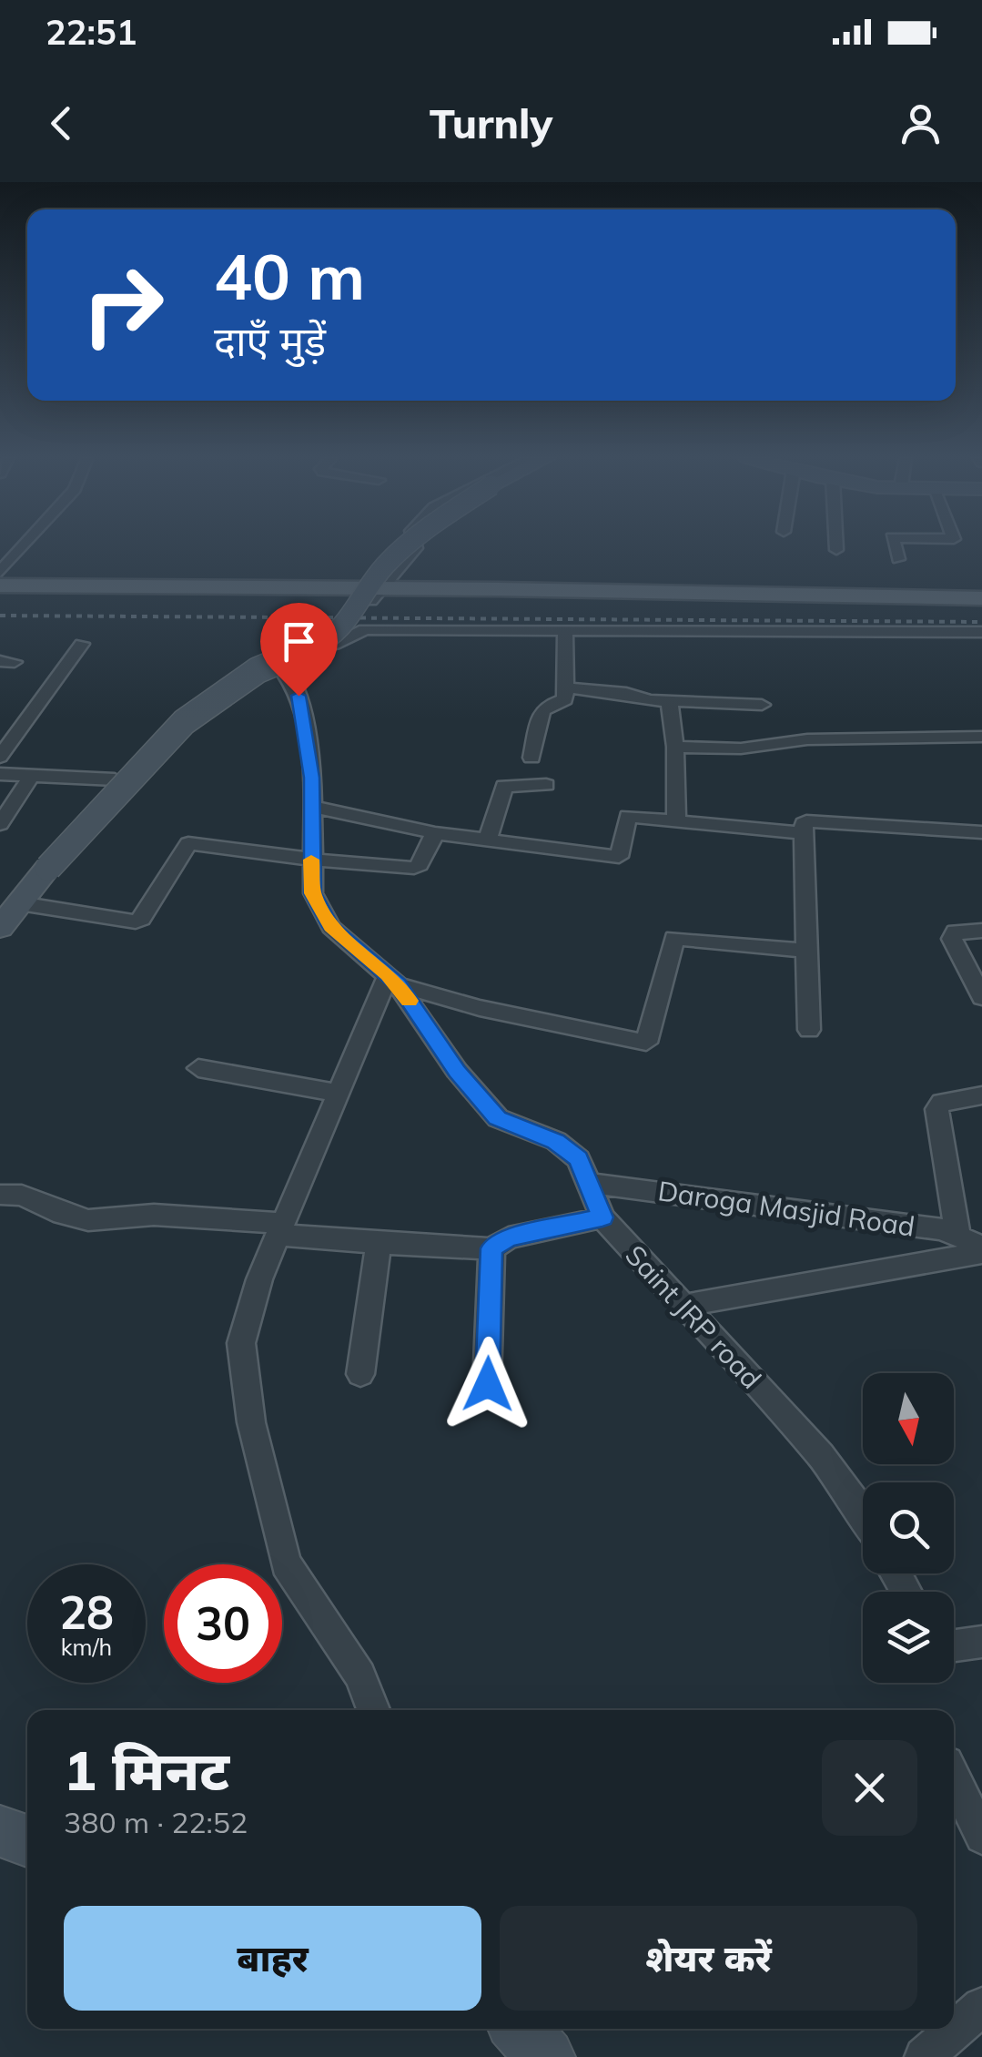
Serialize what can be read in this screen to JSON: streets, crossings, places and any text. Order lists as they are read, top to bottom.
{
  "streets": {
    "street": ["Daroga Masjid Road", "Saint JRP road"]
  },
  "crossings": [
    ["Daroga Masjid Road", "Saint JRP road"]
  ],
  "north": "bottom",
  "page": {
    "status": "22:51",
    "header": "Turnly",
    "turn": ["40 m", "दाएँ मुड़ें"],
    "speed": "28 km/h",
    "limit": "30",
    "heading": ["1 मिनट", "380 m · 22:52"],
    "buttons": ["बाहर", "शेयर करें"]
  }
}
